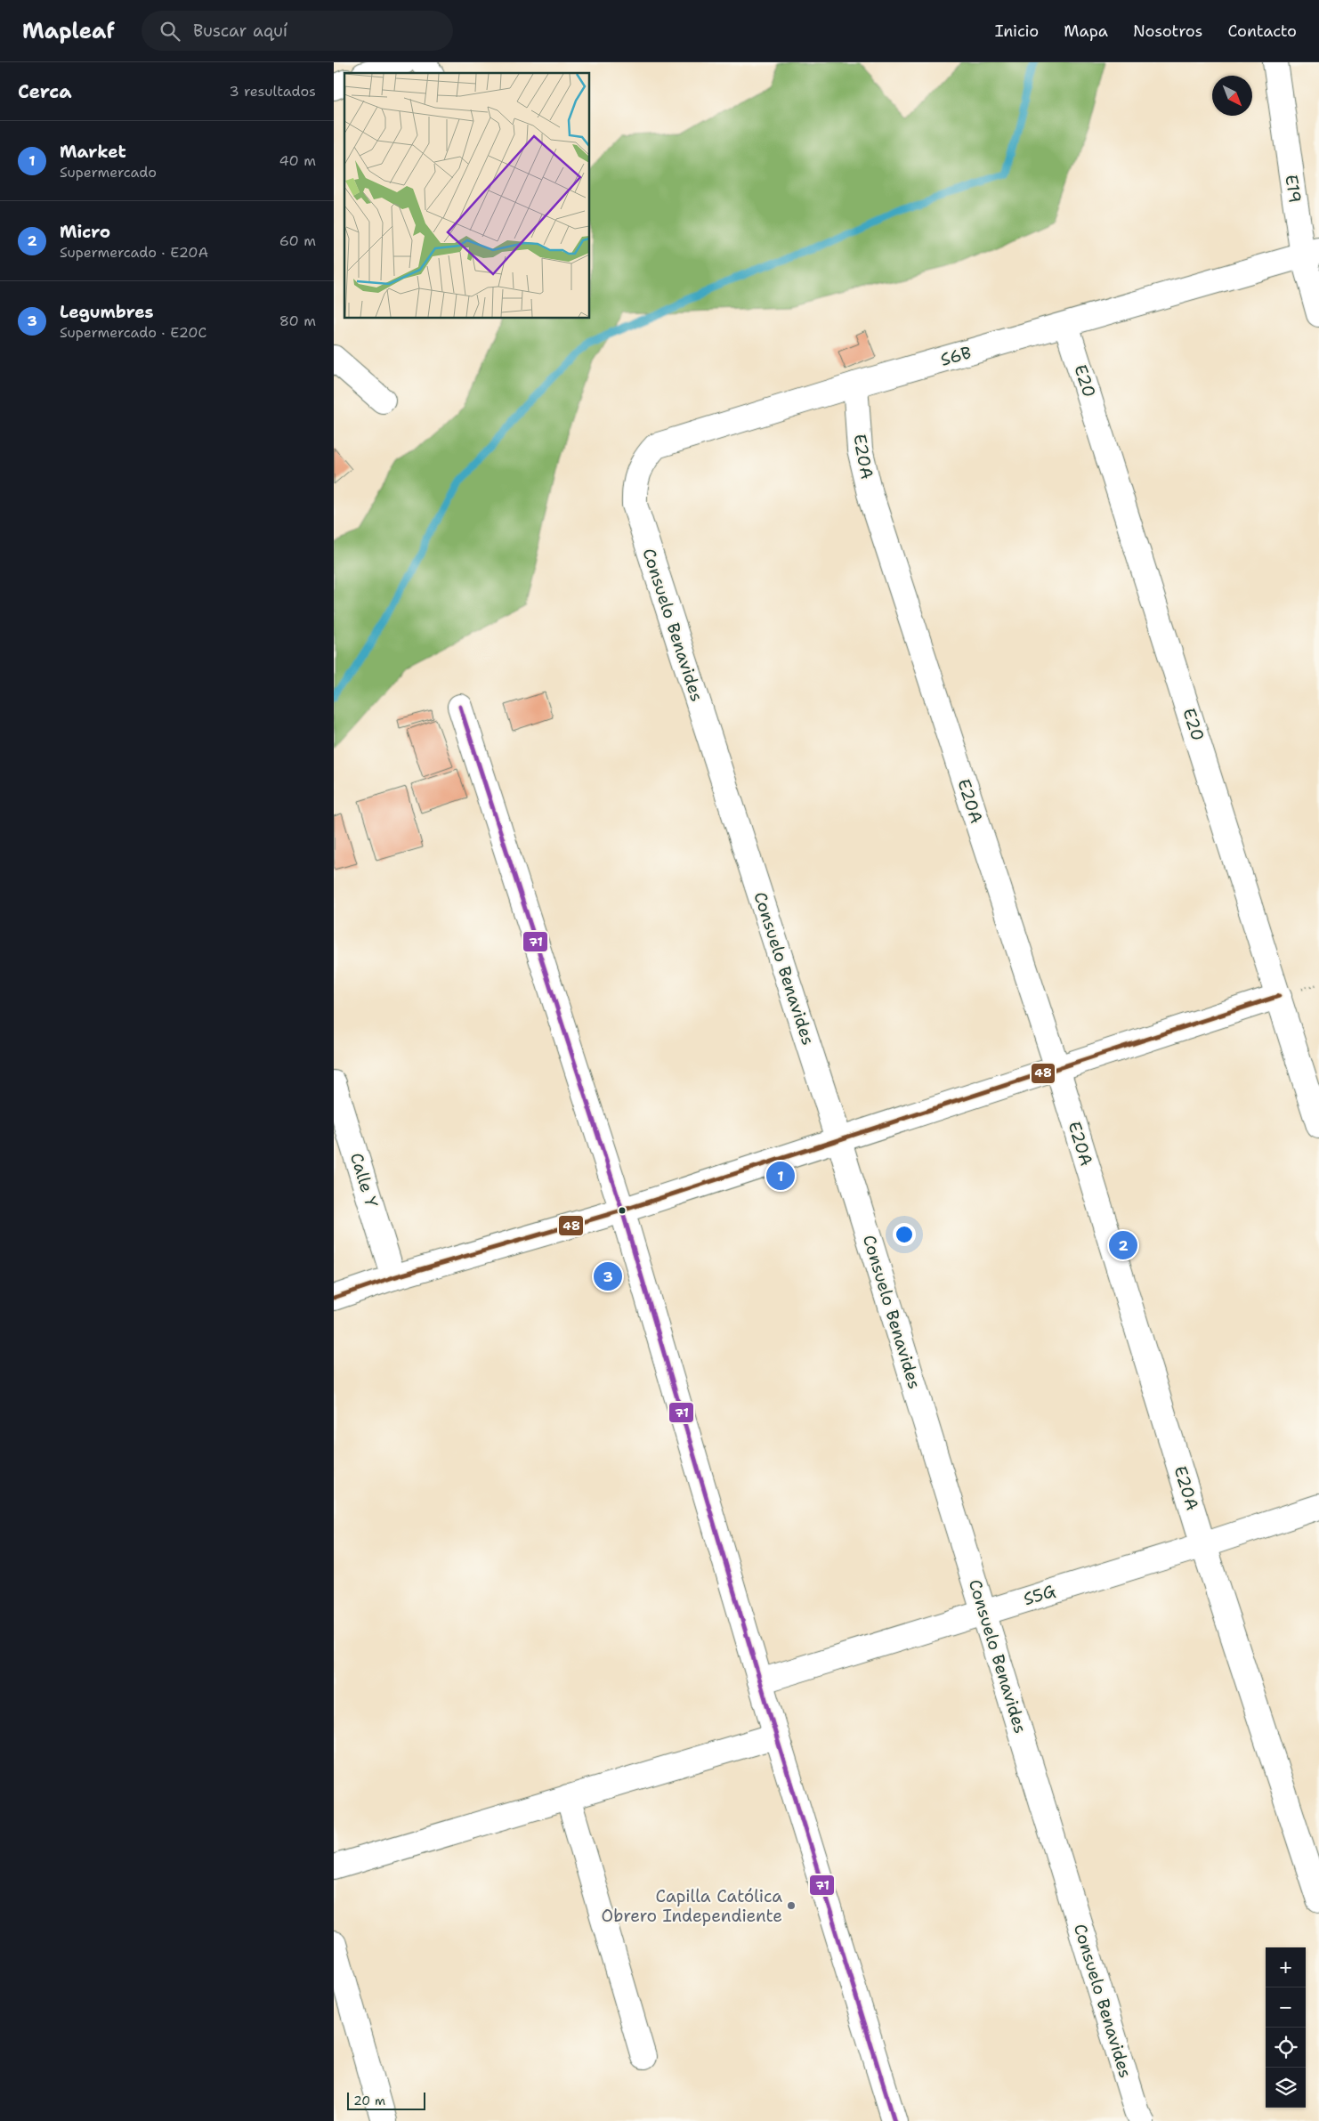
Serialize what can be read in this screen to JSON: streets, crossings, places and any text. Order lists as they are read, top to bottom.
{
  "streets": {
    "street": [
      "E19",
      "S6B",
      "E20",
      "E20A",
      "Consuelo Benavides",
      "Calle Y",
      "S5G"
    ]
  },
  "crossings": [
    ["E19", "S6B"],
    ["S6B", "E20"],
    ["S6B", "E20A"],
    ["S6B", "Consuelo Benavides"],
    ["E20A", "S5G"],
    ["Consuelo Benavides", "S5G"]
  ],
  "places": ["Capilla Católica Obrero Independiente"],
  "lines": ["transit line 71", "transit line 48"],
  "scale_bar": "20 m",
  "north": "bottom right",
  "page": {
    "header": "Mapleaf",
    "search": "Buscar aquí",
    "nav": [
      "Inicio",
      "Mapa",
      "Nosotros",
      "Contacto"
    ],
    "heading": ["Cerca", "3 resultados"],
    "list": [
      {
        "mark": "1",
        "name": "Market",
        "note": "Supermercado",
        "value": "40 m"
      },
      {
        "mark": "2",
        "name": "Micro",
        "note": "Supermercado · E20A",
        "value": "60 m"
      },
      {
        "mark": "3",
        "name": "Legumbres",
        "note": "Supermercado · E20C",
        "value": "80 m"
      }
    ],
    "pins": ["1", "2", "3"],
    "map_buttons": ["+", "−"],
    "scale": "20 m"
  }
}
